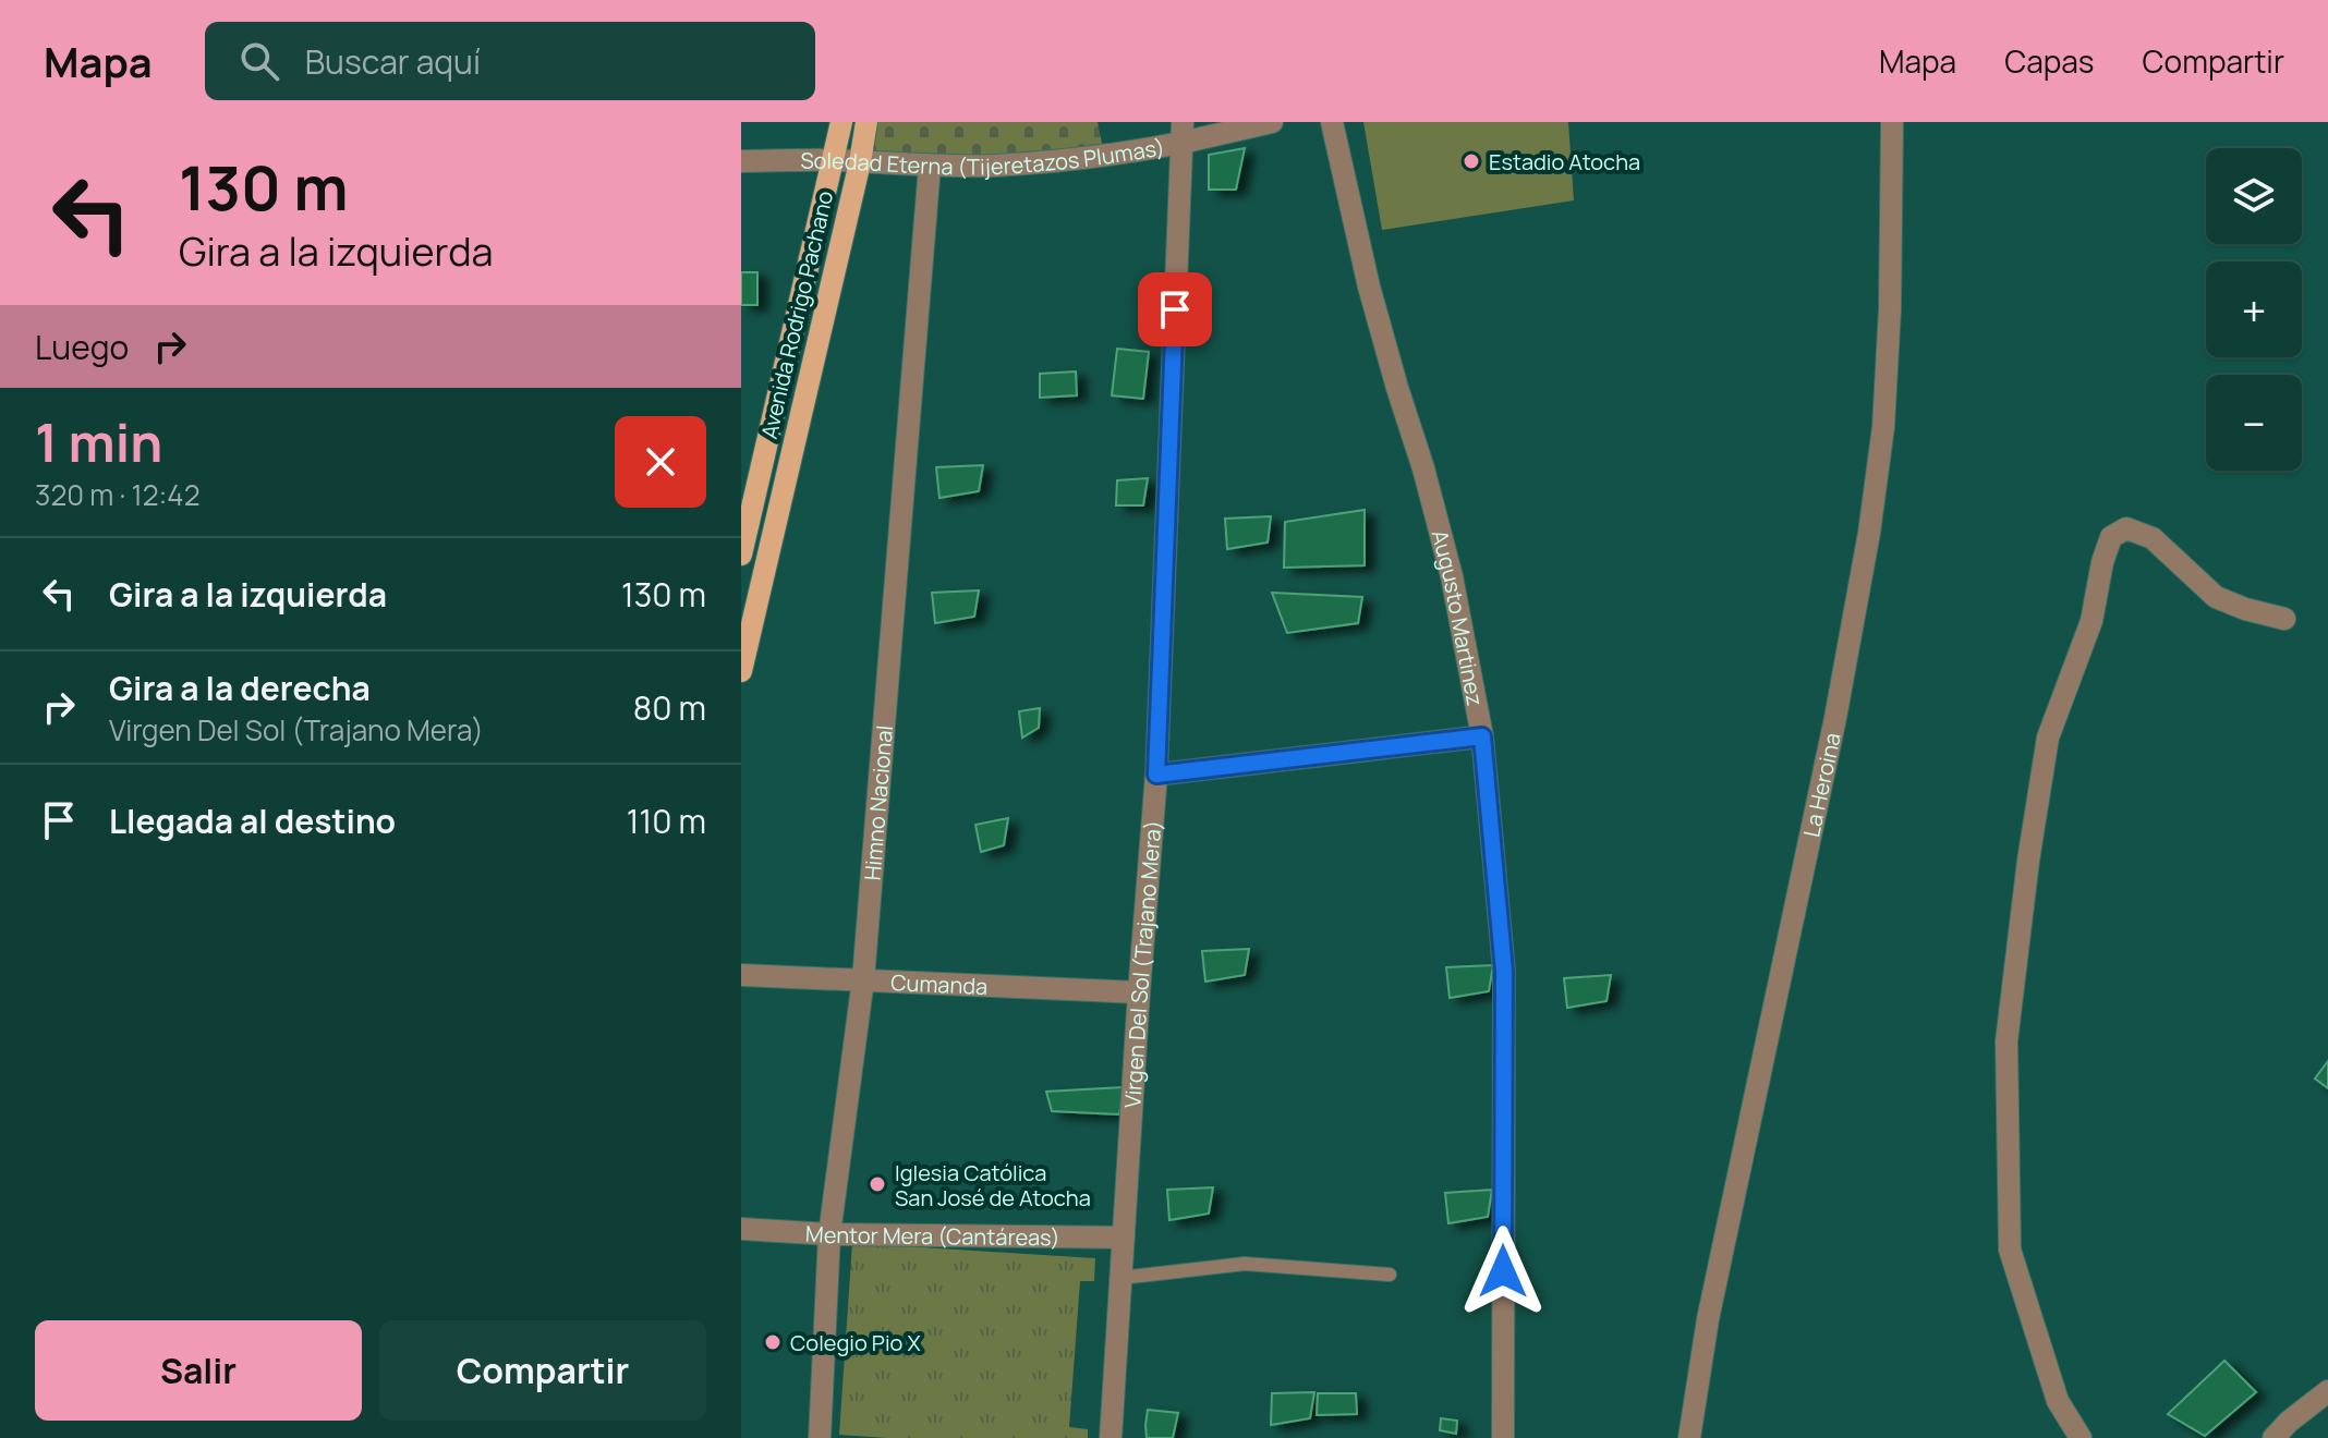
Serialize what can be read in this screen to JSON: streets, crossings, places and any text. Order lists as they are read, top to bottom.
{
  "streets": {
    "main road": ["Avenida Rodrigo Pachano"],
    "street": [
      "Soledad Eterna (Tijeretazos Plumas)",
      "Augusto Martinez",
      "La Heroina",
      "Himno Nacional",
      "Virgen Del Sol (Trajano Mera)",
      "Cumanda",
      "Mentor Mera (Cantáreas)"
    ]
  },
  "crossings": [
    ["Soledad Eterna (Tijeretazos Plumas)", "Avenida Rodrigo Pachano"],
    ["Soledad Eterna (Tijeretazos Plumas)", "Himno Nacional"],
    ["Soledad Eterna (Tijeretazos Plumas)", "Virgen Del Sol (Trajano Mera)"],
    ["Himno Nacional", "Cumanda"],
    ["Himno Nacional", "Mentor Mera (Cantáreas)"],
    ["Virgen Del Sol (Trajano Mera)", "Cumanda"],
    ["Virgen Del Sol (Trajano Mera)", "Mentor Mera (Cantáreas)"]
  ],
  "places": ["Estadio Atocha", "Iglesia Católica San José de Atocha", "Colegio Pio X"],
  "page": {
    "header": "Mapa",
    "search": "Buscar aquí",
    "nav": ["Mapa", "Capas", "Compartir"],
    "turn": ["130 m", "Gira a la izquierda"],
    "map_buttons": ["+", "−"],
    "then": "Luego",
    "heading": ["1 min", "320 m · 12:42"],
    "list": [
      {
        "name": "Gira a la izquierda",
        "value": "130 m"
      },
      {
        "name": "Gira a la derecha",
        "note": "Virgen Del Sol (Trajano Mera)",
        "value": "80 m"
      },
      {
        "name": "Llegada al destino",
        "value": "110 m"
      }
    ],
    "buttons": ["Salir", "Compartir"]
  }
}
